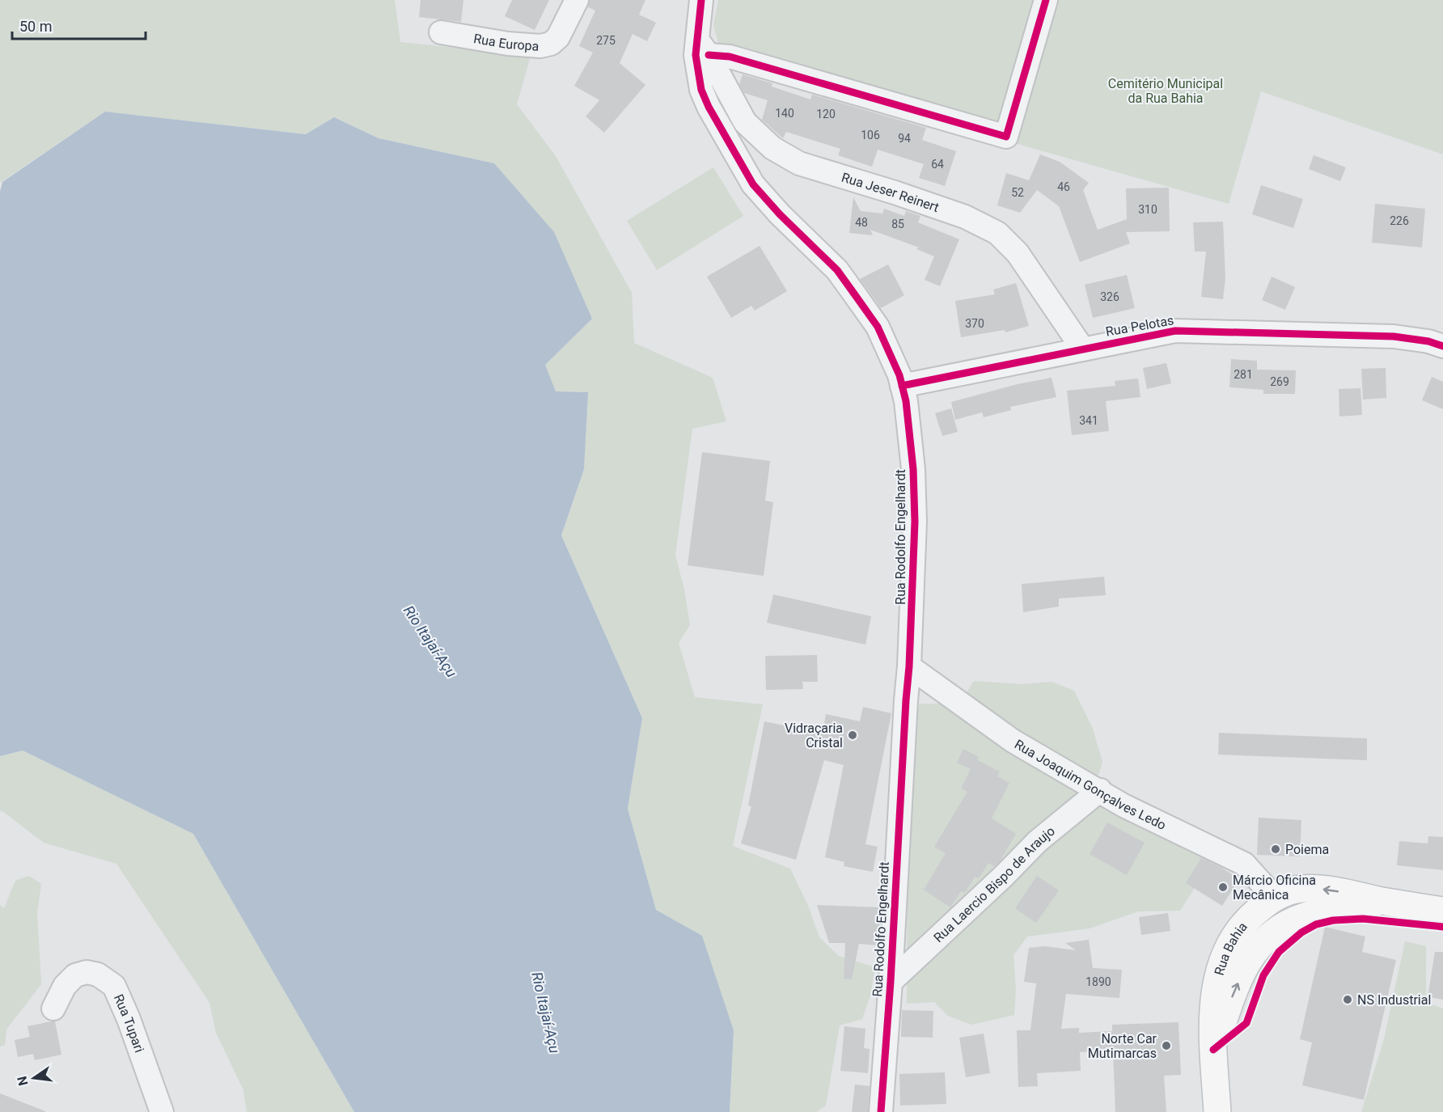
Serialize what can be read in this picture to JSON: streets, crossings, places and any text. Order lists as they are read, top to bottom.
{
  "streets": {
    "main road": ["Rua Bahia"],
    "street": [
      "Rua Europa",
      "Rua Jeser Reinert",
      "Rua Pelotas",
      "Rua Rodolfo Engelhardt",
      "Rua Joaquim Gonçalves Ledo",
      "Rua Laercio Bispo de Araujo",
      "Rua Tupari"
    ]
  },
  "crossings": [
    ["Rua Jeser Reinert", "Rua Pelotas"],
    ["Rua Jeser Reinert", "Rua Rodolfo Engelhardt"],
    ["Rua Pelotas", "Rua Rodolfo Engelhardt"],
    ["Rua Rodolfo Engelhardt", "Rua Joaquim Gonçalves Ledo"],
    ["Rua Rodolfo Engelhardt", "Rua Laercio Bispo de Araujo"],
    ["Rua Joaquim Gonçalves Ledo", "Rua Laercio Bispo de Araujo"],
    ["Rua Joaquim Gonçalves Ledo", "Rua Bahia"]
  ],
  "water": ["Rio Itajaí-Açu"],
  "parks": ["Cemitério Municipal da Rua Bahia"],
  "places": [
    "Vidraçaria Cristal",
    "Poiema",
    "Márcio Oficina Mecânica",
    "NS Industrial",
    "Norte Car Mutimarcas"
  ],
  "house_numbers": [
    "275",
    "140",
    "120",
    "106",
    "94",
    "64",
    "46",
    "52",
    "310",
    "226",
    "48",
    "85",
    "326",
    "370",
    "281",
    "269",
    "341",
    "1890"
  ],
  "scale_bar": "50 m",
  "north": "left"
}
